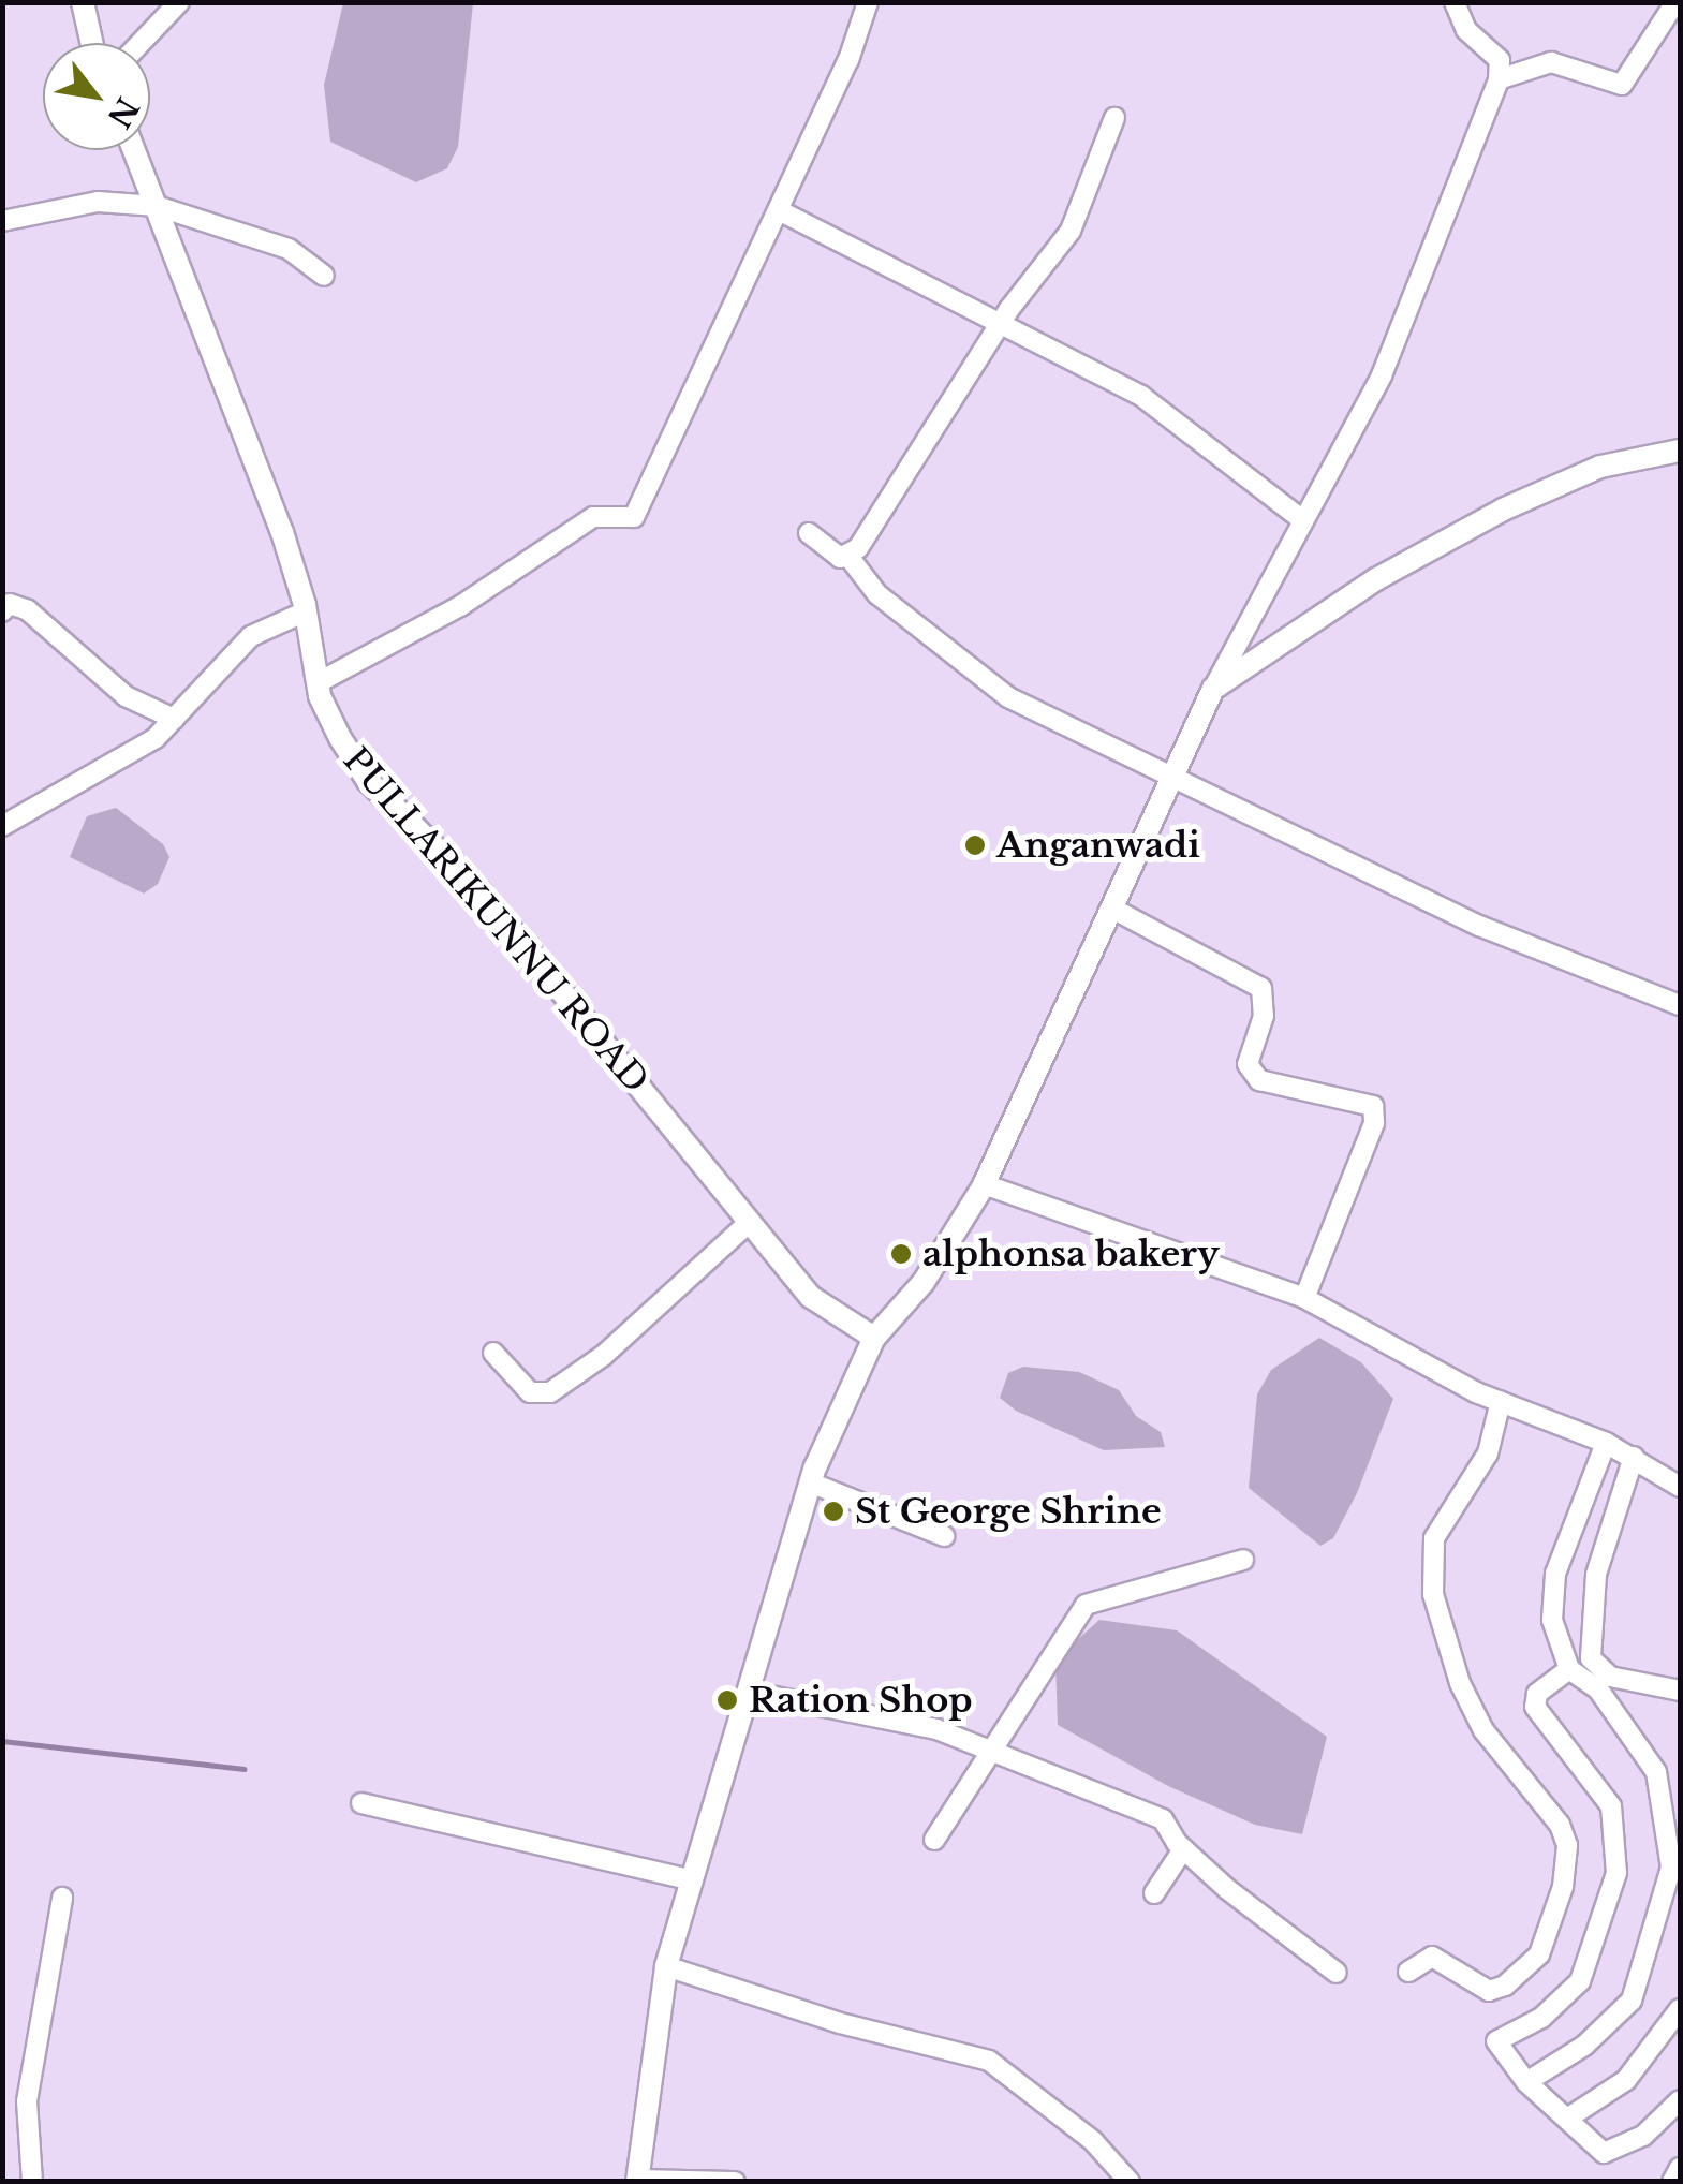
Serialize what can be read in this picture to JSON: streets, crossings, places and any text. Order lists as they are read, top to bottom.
{
  "streets": {
    "main road": ["PULLARIKUNNU ROAD"]
  },
  "places": [
    "Anganwadi",
    "alphonsa bakery",
    "St George Shrine",
    "Ration Shop"
  ],
  "north": "bottom right"
}
